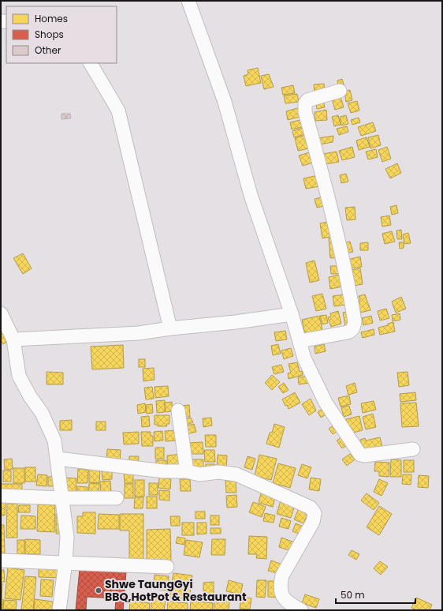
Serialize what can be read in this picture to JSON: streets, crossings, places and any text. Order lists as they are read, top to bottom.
{
  "places": ["Shwe TaungGyi BBQ,HotPot & Restaurant"],
  "legend": ["Homes", "Shops", "Other"],
  "scale_bar": "50 m"
}
